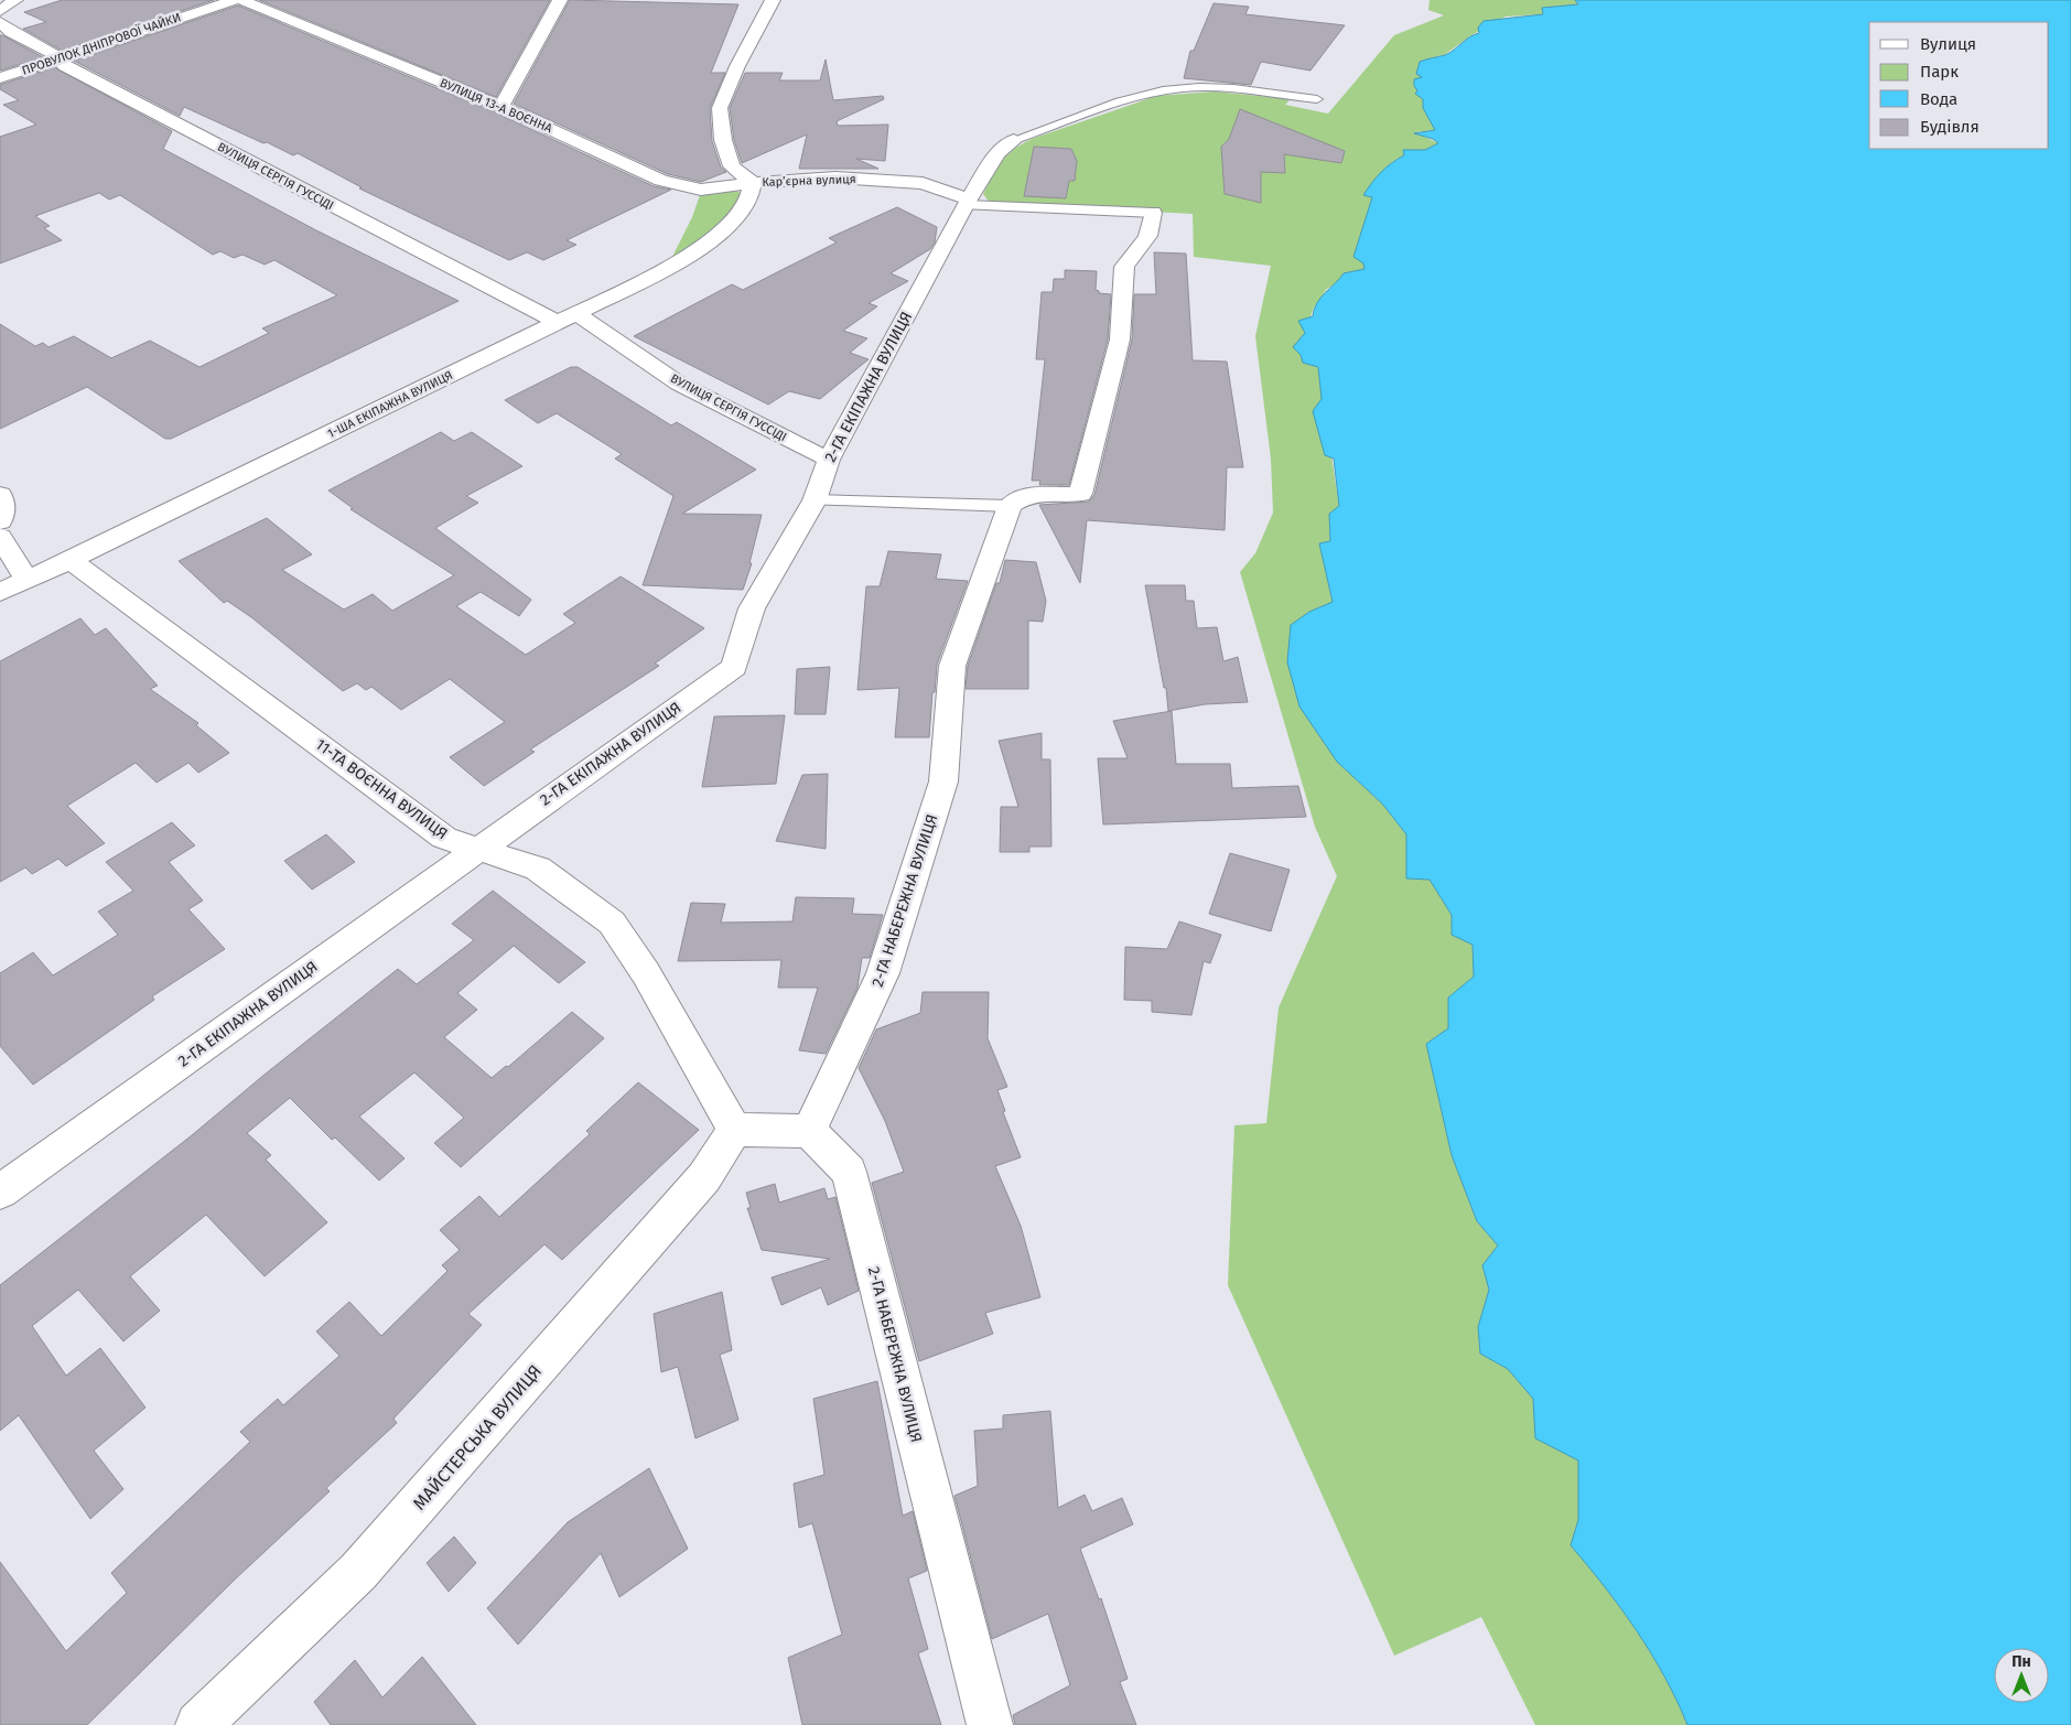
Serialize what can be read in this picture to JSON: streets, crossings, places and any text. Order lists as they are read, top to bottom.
{
  "streets": {
    "street": [
      "ПРОВУЛОК ДНІПРОВОЇ ЧАЙКИ",
      "ВУЛИЦЯ 13-А ВОЄННА",
      "ВУЛИЦЯ СЕРГІЯ ГУССІДІ",
      "Карʼєрна вулиця",
      "2-ГА ЕКІПАЖНА ВУЛИЦЯ",
      "1-ША ЕКІПАЖНА ВУЛИЦЯ",
      "11-ТА ВОЄННА ВУЛИЦЯ",
      "2-ГА НАБЕРЕЖНА ВУЛИЦЯ",
      "МАЙСТЕРСЬКА ВУЛИЦЯ"
    ]
  },
  "crossings": [
    ["ПРОВУЛОК ДНІПРОВОЇ ЧАЙКИ", "ВУЛИЦЯ СЕРГІЯ ГУССІДІ"],
    ["ВУЛИЦЯ 13-А ВОЄННА", "Карʼєрна вулиця"],
    ["ВУЛИЦЯ 13-А ВОЄННА", "1-ША ЕКІПАЖНА ВУЛИЦЯ"],
    ["ВУЛИЦЯ СЕРГІЯ ГУССІДІ", "2-ГА ЕКІПАЖНА ВУЛИЦЯ"],
    ["ВУЛИЦЯ СЕРГІЯ ГУССІДІ", "1-ША ЕКІПАЖНА ВУЛИЦЯ"],
    ["Карʼєрна вулиця", "2-ГА ЕКІПАЖНА ВУЛИЦЯ"],
    ["Карʼєрна вулиця", "1-ША ЕКІПАЖНА ВУЛИЦЯ"],
    ["2-ГА ЕКІПАЖНА ВУЛИЦЯ", "11-ТА ВОЄННА ВУЛИЦЯ"],
    ["1-ША ЕКІПАЖНА ВУЛИЦЯ", "11-ТА ВОЄННА ВУЛИЦЯ"],
    ["11-ТА ВОЄННА ВУЛИЦЯ", "МАЙСТЕРСЬКА ВУЛИЦЯ"]
  ],
  "legend": [
    "Вулиця",
    "Парк",
    "Вода",
    "Будівля"
  ],
  "north": "top"
}
